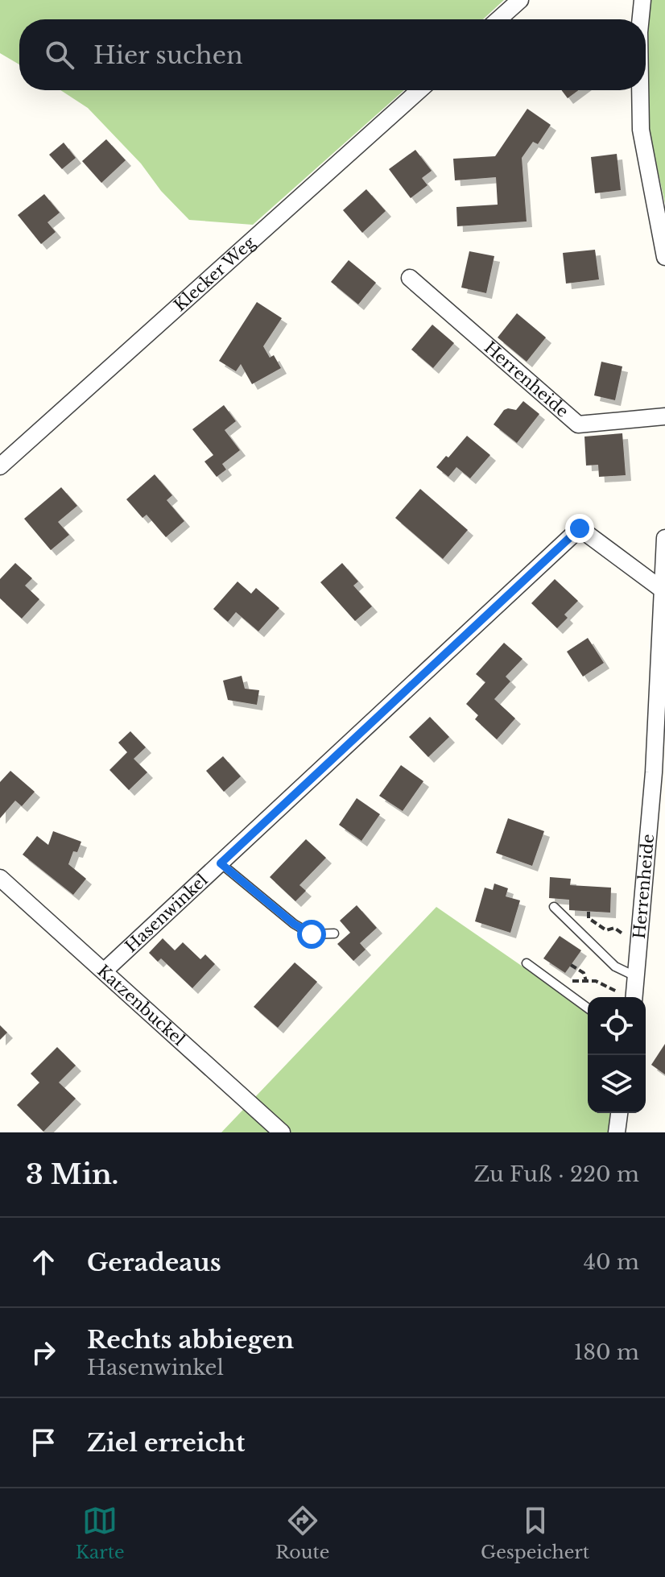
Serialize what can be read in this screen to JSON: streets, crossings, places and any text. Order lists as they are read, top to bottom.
{
  "streets": {
    "street": [
      "Klecker Weg",
      "Herrenheide",
      "Hasenwinkel",
      "Katzenbuckel"
    ]
  },
  "crossings": [
    ["Herrenheide", "Hasenwinkel"],
    ["Hasenwinkel", "Katzenbuckel"]
  ],
  "page": {
    "search": "Hier suchen",
    "heading": ["3 Min.", "Zu Fuß · 220 m"],
    "list": [
      ["Geradeaus", "40 m"],
      ["Rechts abbiegen", "Hasenwinkel", "180 m"],
      "Ziel erreicht"
    ],
    "nav": ["Karte", "Route", "Gespeichert"]
  }
}
